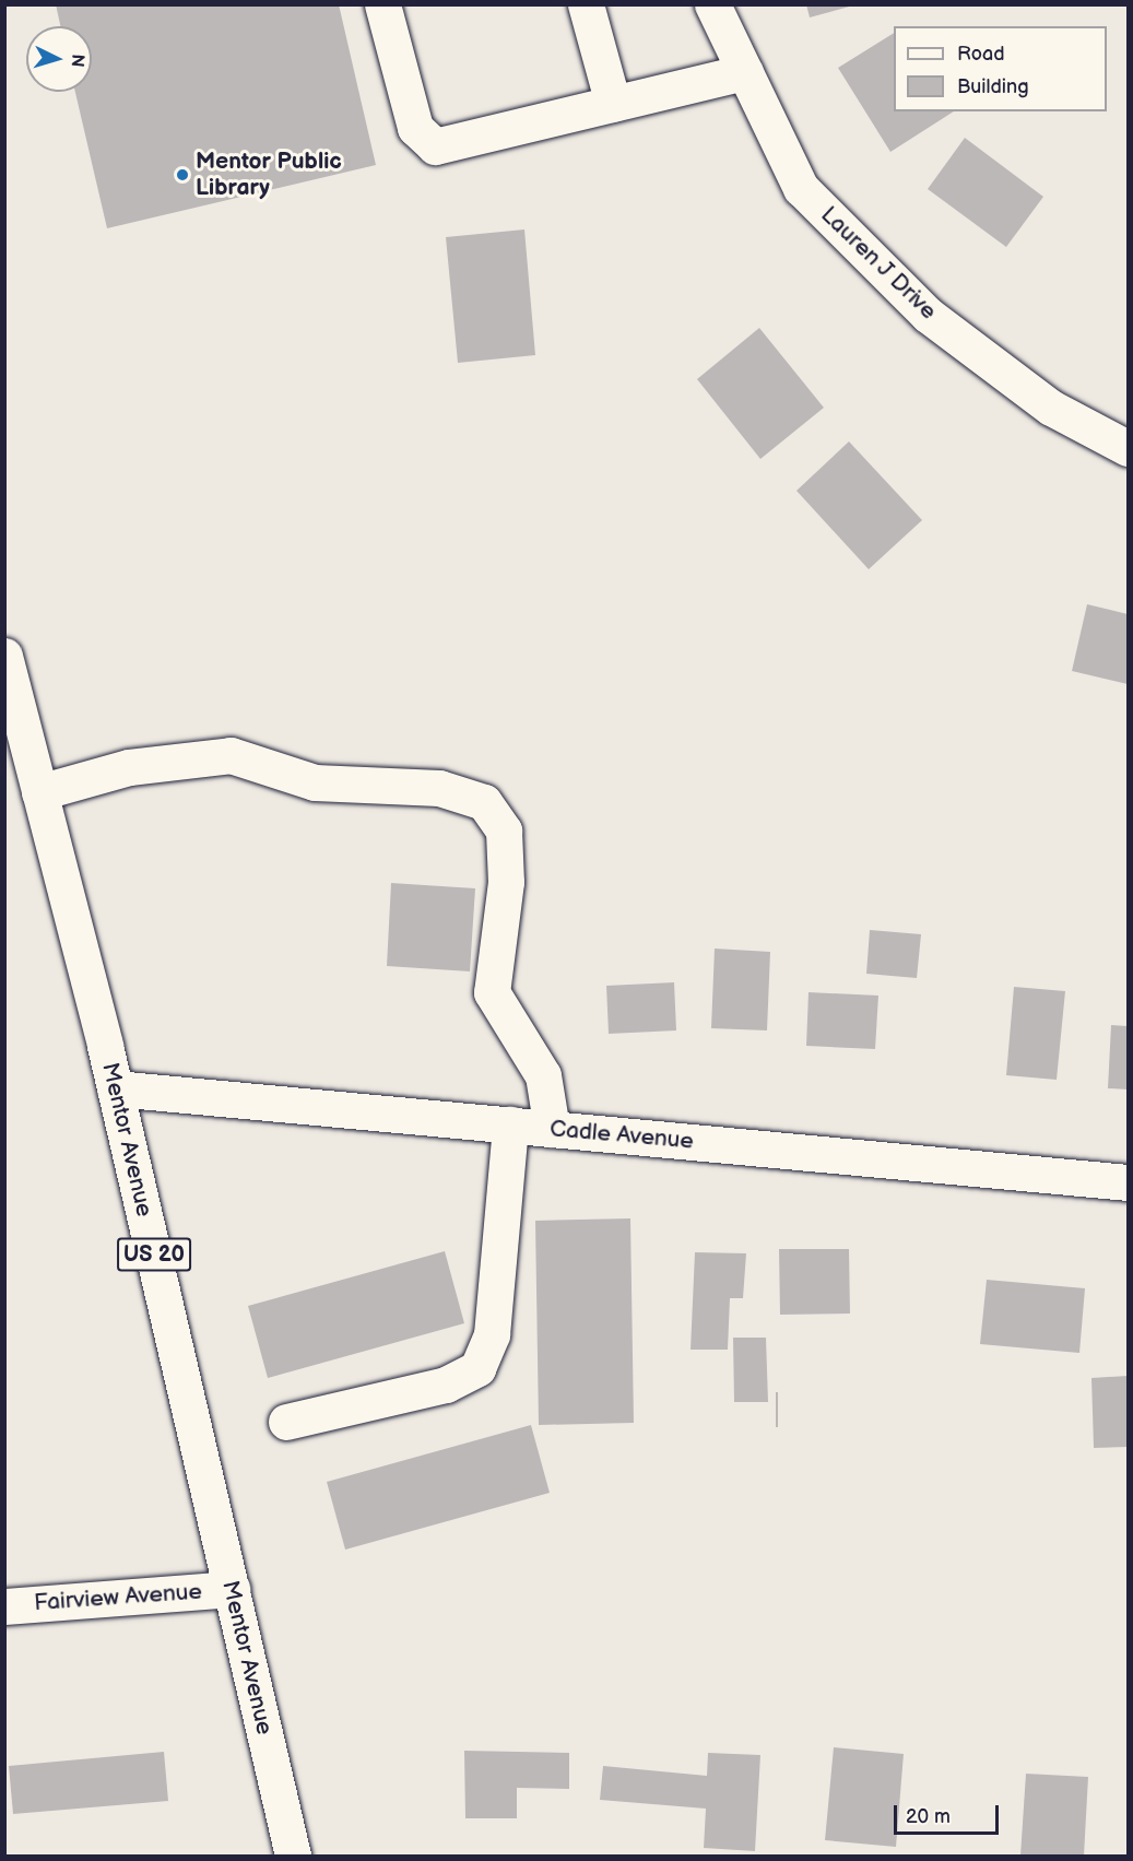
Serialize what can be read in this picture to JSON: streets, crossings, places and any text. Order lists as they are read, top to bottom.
{
  "streets": {
    "street": [
      "Lauren J Drive",
      "Cadle Avenue",
      "Mentor Avenue",
      "US 20",
      "Fairview Avenue"
    ]
  },
  "crossings": [
    ["Cadle Avenue", "Mentor Avenue"],
    ["Mentor Avenue", "Fairview Avenue"]
  ],
  "places": ["Mentor Public Library"],
  "legend": ["Road", "Building"],
  "scale_bar": "20 m",
  "north": "right"
}
